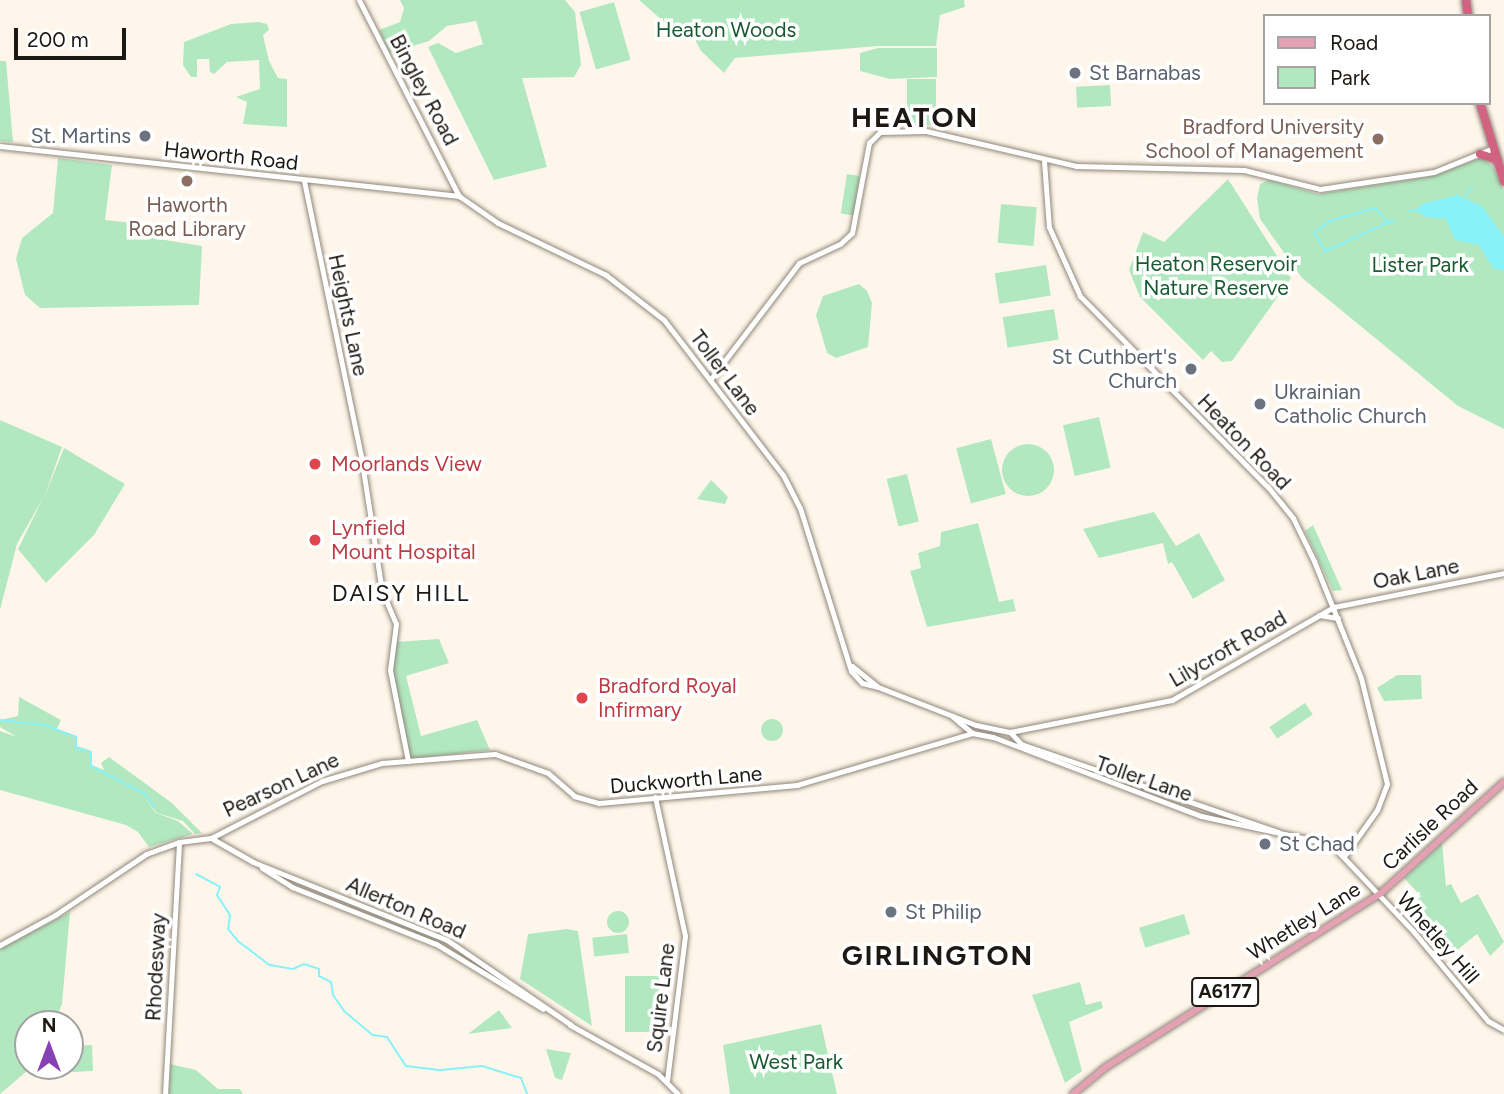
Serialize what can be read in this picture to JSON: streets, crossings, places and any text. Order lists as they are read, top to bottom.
{
  "streets": {
    "main road": ["Carlisle Road", "Whetley Lane", "A6177"],
    "street": [
      "Bingley Road",
      "Haworth Road",
      "Heights Lane",
      "Toller Lane",
      "Heaton Road",
      "Oak Lane",
      "Lilycroft Road",
      "Duckworth Lane",
      "Pearson Lane",
      "Allerton Road",
      "Whetley Hill",
      "Rhodesway",
      "Squire Lane"
    ]
  },
  "crossings": [
    ["Bingley Road", "Haworth Road"],
    ["Bingley Road", "Toller Lane"],
    ["Haworth Road", "Heights Lane"],
    ["Haworth Road", "Toller Lane"],
    ["Heights Lane", "Duckworth Lane"],
    ["Heights Lane", "Pearson Lane"],
    ["Toller Lane", "Heaton Road"],
    ["Toller Lane", "Lilycroft Road"],
    ["Toller Lane", "Duckworth Lane"],
    ["Toller Lane", "Carlisle Road"],
    ["Toller Lane", "Whetley Lane"],
    ["Toller Lane", "Whetley Hill"],
    ["Heaton Road", "Oak Lane"],
    ["Heaton Road", "Lilycroft Road"],
    ["Oak Lane", "Lilycroft Road"],
    ["Duckworth Lane", "Pearson Lane"],
    ["Duckworth Lane", "Squire Lane"],
    ["Pearson Lane", "Allerton Road"],
    ["Carlisle Road", "Whetley Lane"],
    ["Carlisle Road", "Whetley Hill"],
    ["Allerton Road", "Squire Lane"],
    ["Whetley Lane", "Whetley Hill"]
  ],
  "districts": ["HEATON", "DAISY HILL", "GIRLINGTON"],
  "parks": [
    "Heaton Woods",
    "Heaton Reservoir Nature Reserve",
    "Lister Park",
    "West Park"
  ],
  "places": [
    "St Barnabas",
    "St. Martins",
    "Bradford University School of Management",
    "Haworth Road Library",
    "St Cuthbert's Church",
    "Ukrainian Catholic Church",
    "Moorlands View",
    "Lynfield Mount Hospital",
    "Bradford Royal Infirmary",
    "St Chad",
    "St Philip"
  ],
  "legend": ["Road", "Park"],
  "scale_bar": "200 m",
  "north": "top"
}
